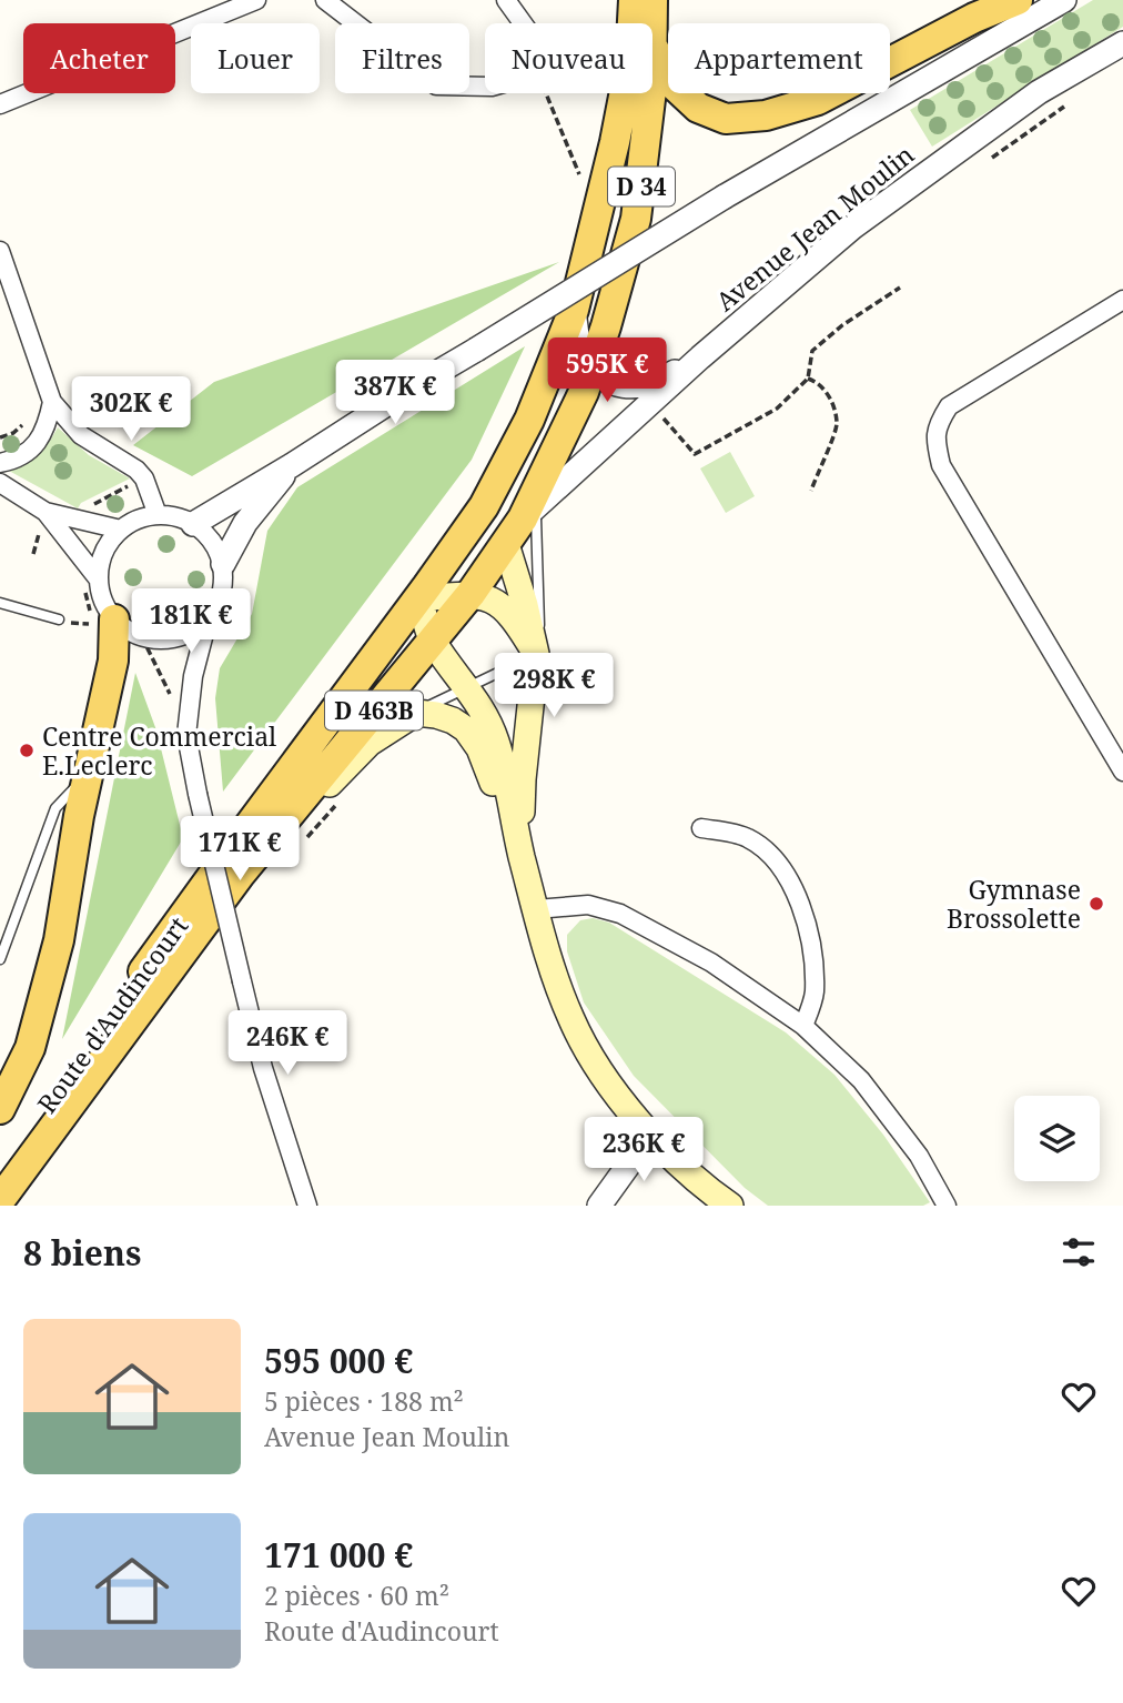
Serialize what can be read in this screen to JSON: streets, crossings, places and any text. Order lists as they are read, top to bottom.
{
  "streets": {
    "main road": ["D 34", "D 463B", "Route d'Audincourt"],
    "street": ["Avenue Jean Moulin"]
  },
  "crossings": [
    ["Avenue Jean Moulin", "Route d'Audincourt"]
  ],
  "places": ["Centre Commercial E.Leclerc", "Gymnase Brossolette"],
  "page": {
    "chip": [
      "Acheter",
      "Louer",
      "Filtres",
      "Nouveau",
      "Appartement"
    ],
    "price": [
      "595K €",
      "387K €",
      "302K €",
      "181K €",
      "298K €",
      "171K €",
      "246K €",
      "236K €"
    ],
    "heading": "8 biens",
    "list": [
      {
        "name": "595 000 €",
        "note": "5 pièces · 188 m² · Avenue Jean Moulin"
      },
      {
        "name": "171 000 €",
        "note": "2 pièces · 60 m² · Route d'Audincourt"
      }
    ]
  }
}
